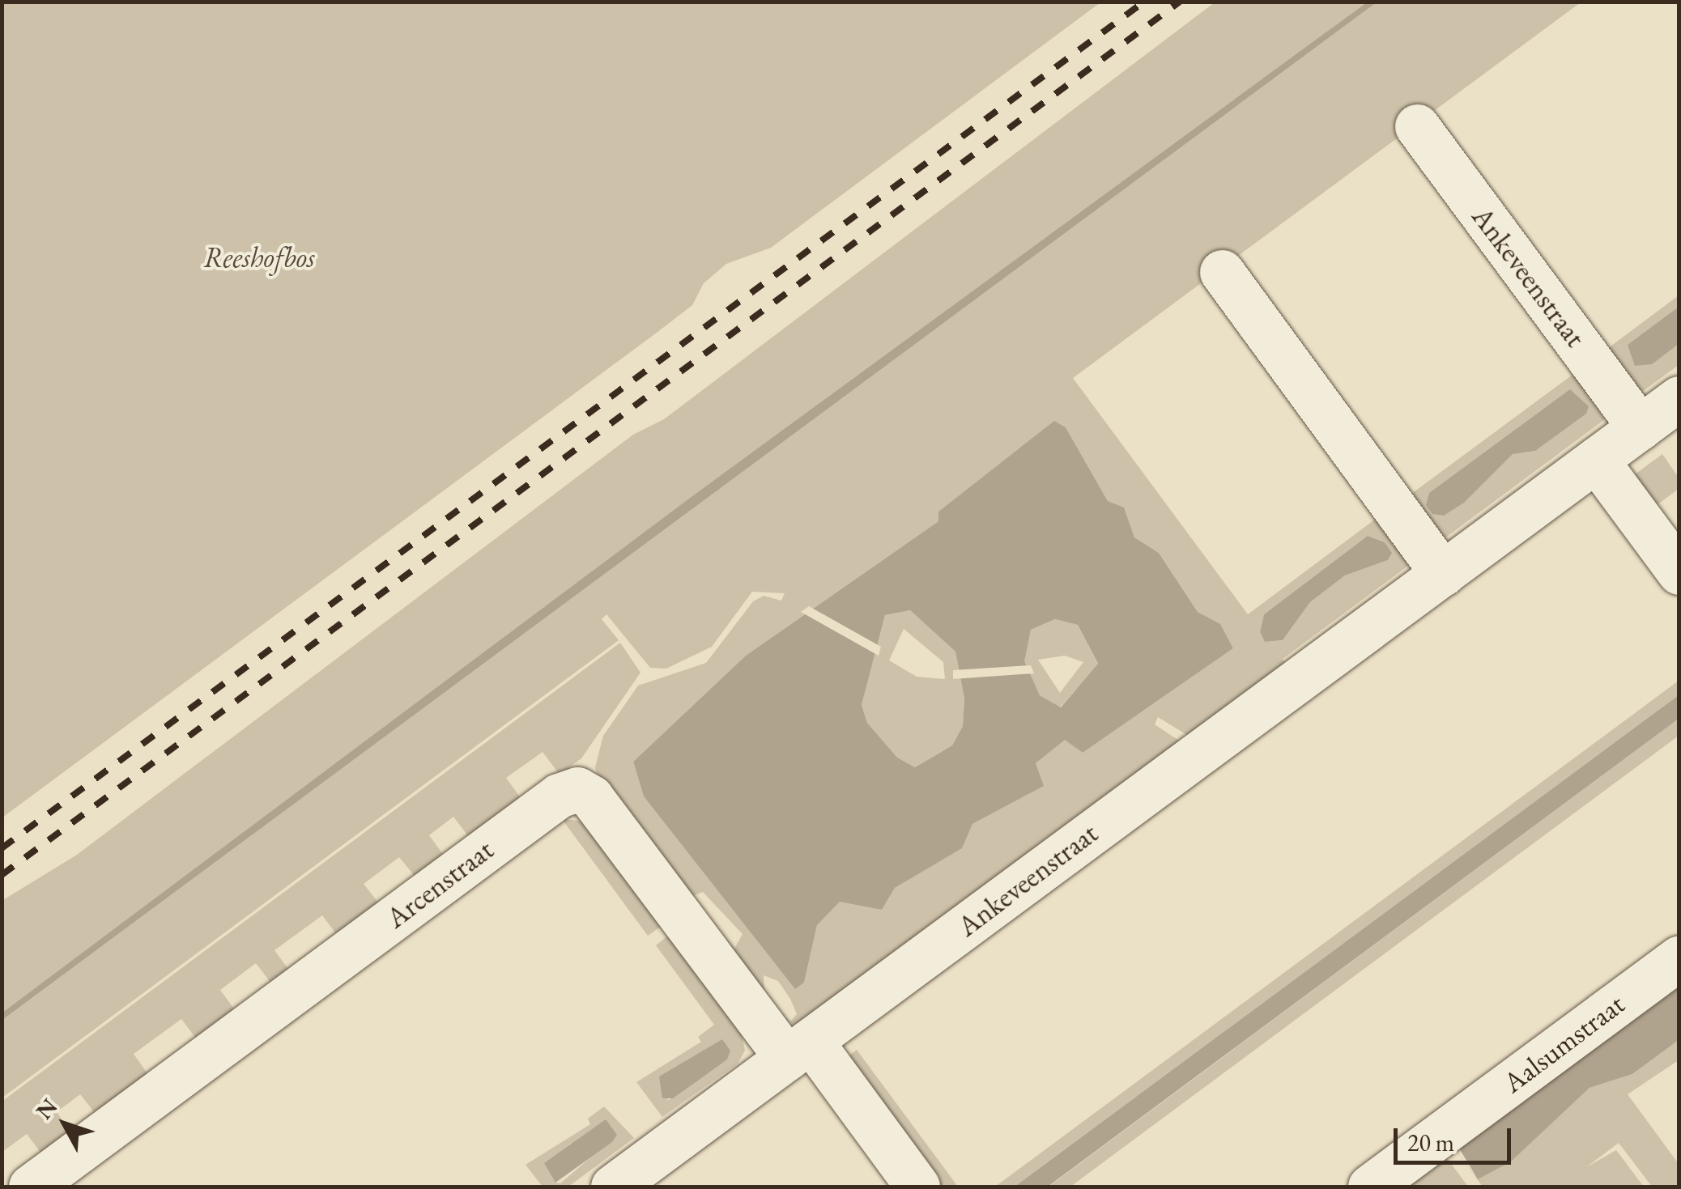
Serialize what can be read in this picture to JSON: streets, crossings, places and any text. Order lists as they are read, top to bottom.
{
  "streets": {
    "street": ["Ankeveenstraat", "Arcenstraat", "Aalsumstraat"]
  },
  "crossings": [
    ["Ankeveenstraat", "Arcenstraat"]
  ],
  "parks": ["Reeshofbos"],
  "scale_bar": "20 m",
  "north": "top left"
}
